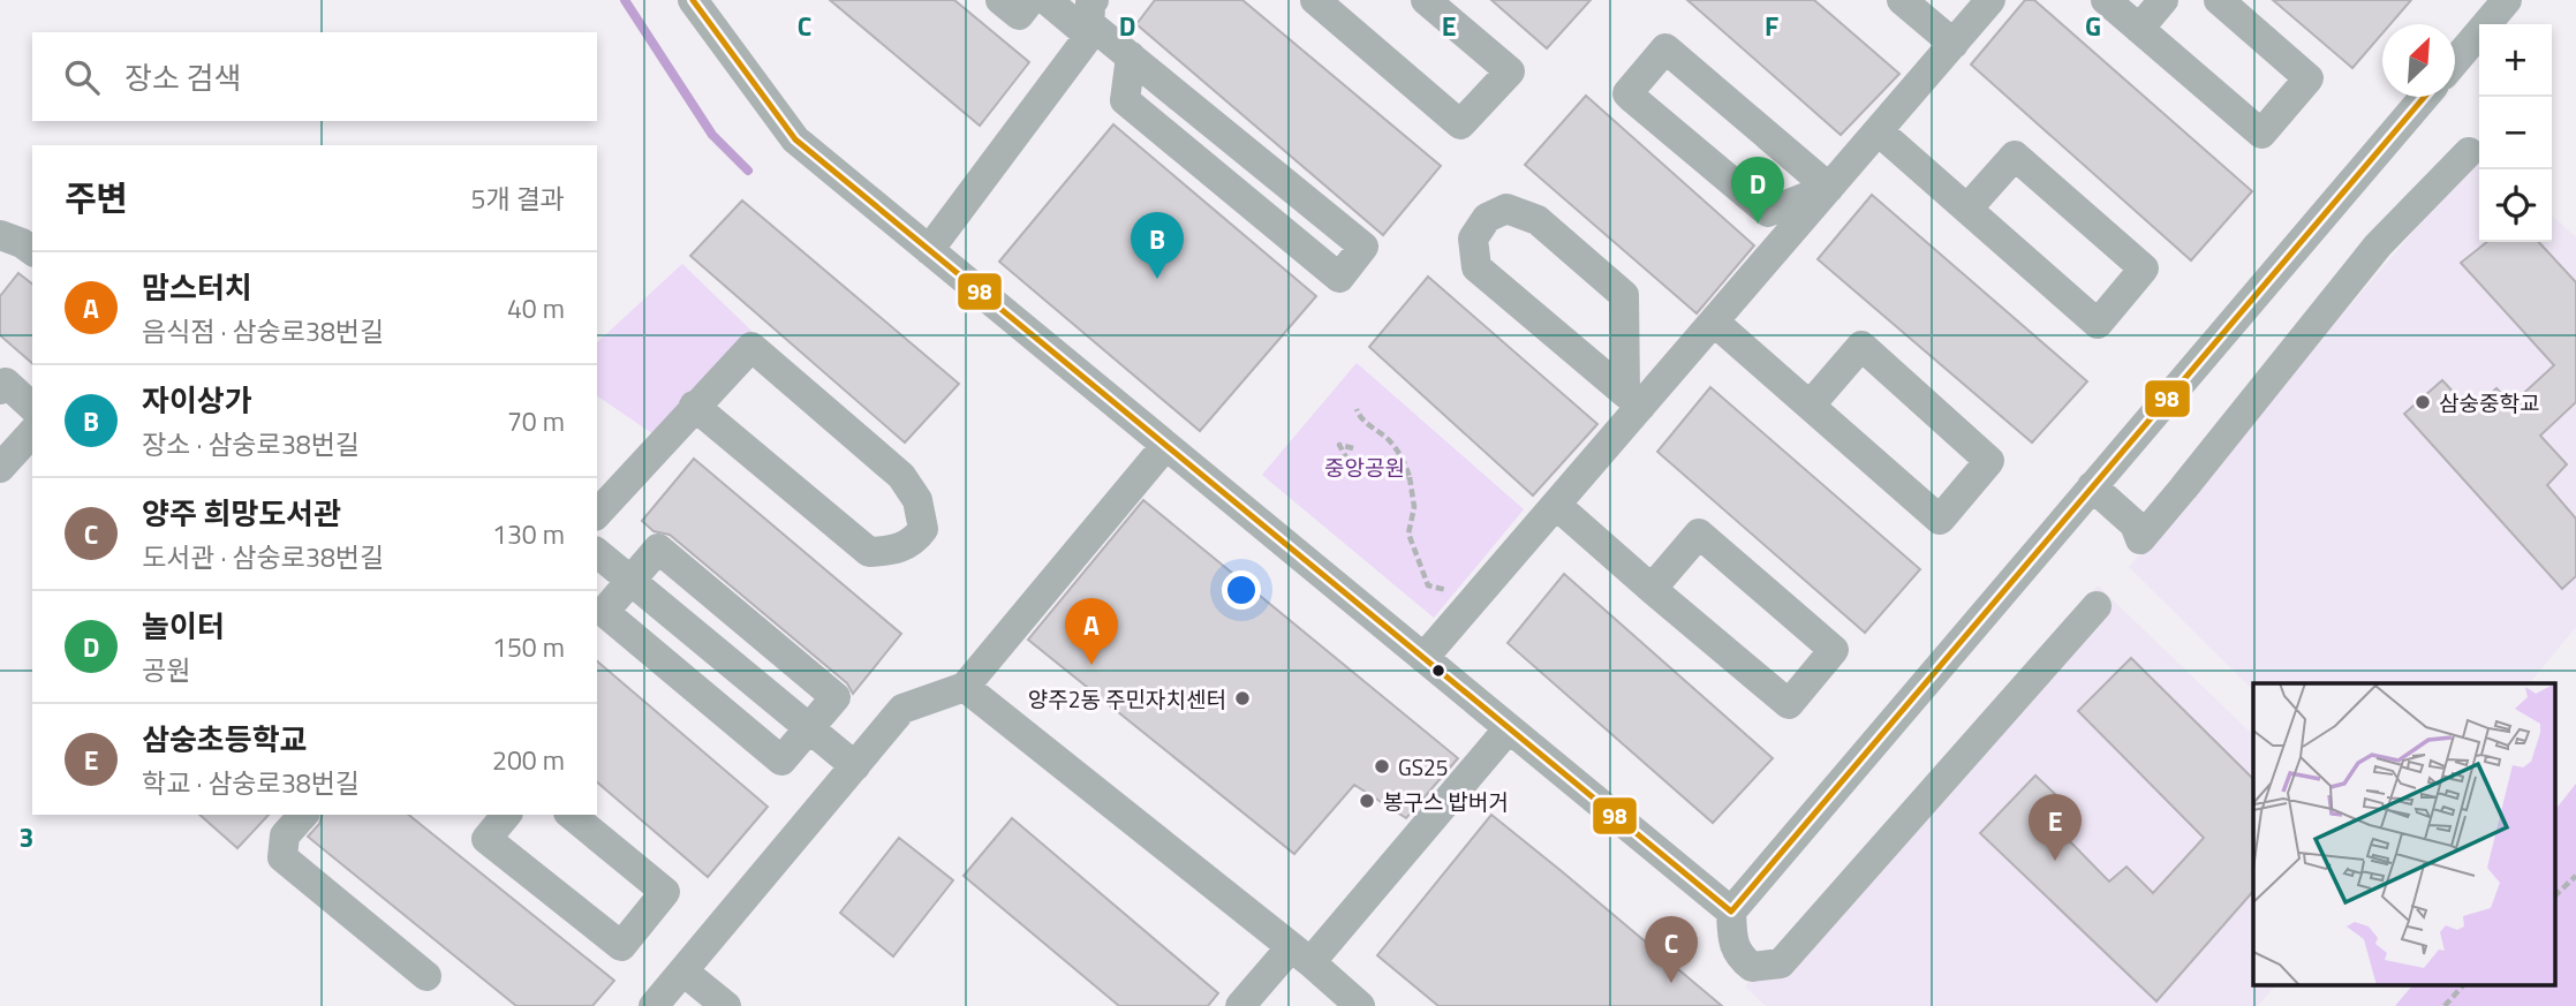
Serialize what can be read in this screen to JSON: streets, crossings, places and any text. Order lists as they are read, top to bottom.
{
  "parks": ["중앙공원"],
  "places": [
    "삼숭중학교",
    "양주2동 주민자치센터",
    "GS25",
    "봉구스 밥버거"
  ],
  "lines": ["transit line 98"],
  "north": "top right",
  "page": {
    "map_buttons": ["+", "−"],
    "search": "장소 검색",
    "heading": ["주변", "5개 결과"],
    "pins": [
      "D",
      "B",
      "A",
      "E",
      "C"
    ],
    "list": [
      {
        "mark": "A",
        "name": "맘스터치",
        "note": "음식점 · 삼숭로38번길",
        "value": "40 m"
      },
      {
        "mark": "B",
        "name": "자이상가",
        "note": "장소 · 삼숭로38번길",
        "value": "70 m"
      },
      {
        "mark": "C",
        "name": "양주 희망도서관",
        "note": "도서관 · 삼숭로38번길",
        "value": "130 m"
      },
      {
        "mark": "D",
        "name": "놀이터",
        "note": "공원",
        "value": "150 m"
      },
      {
        "mark": "E",
        "name": "삼숭초등학교",
        "note": "학교 · 삼숭로38번길",
        "value": "200 m"
      }
    ]
  },
  "grid": {
    "columns": [
      "C",
      "D",
      "E",
      "F",
      "G"
    ],
    "rows": ["3"]
  }
}
